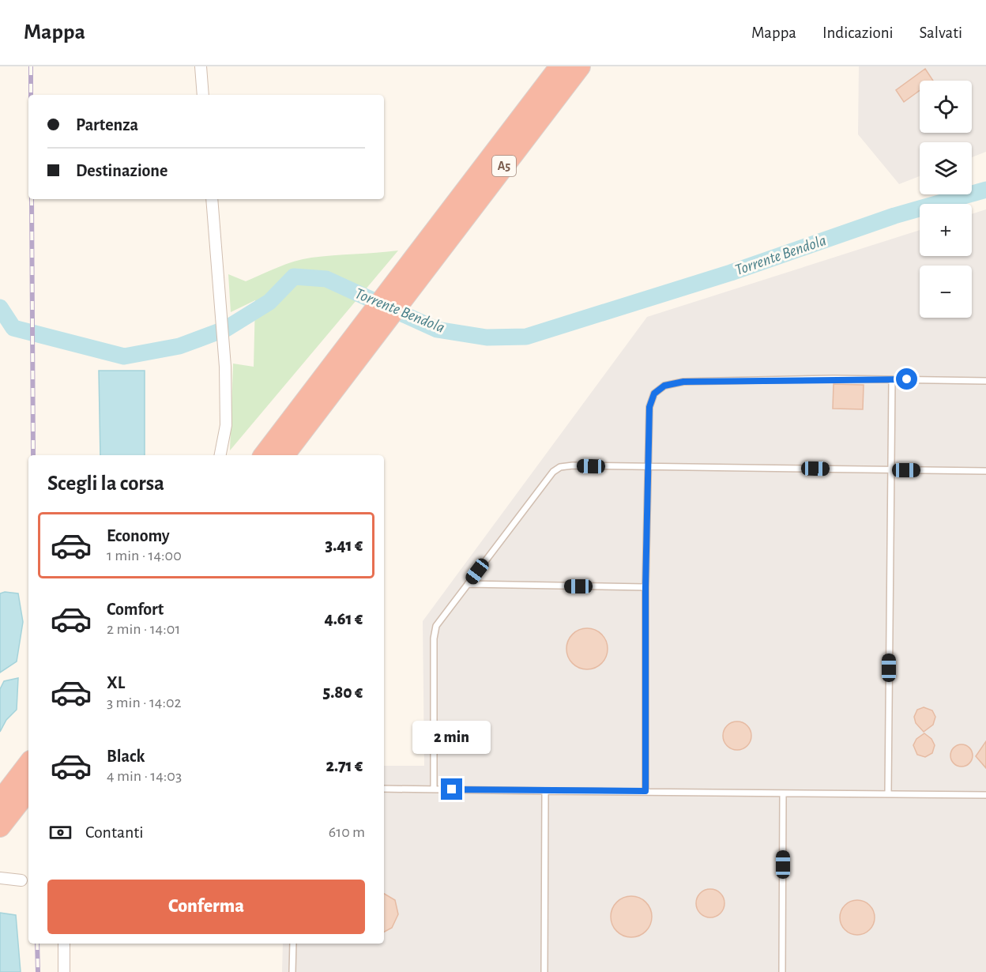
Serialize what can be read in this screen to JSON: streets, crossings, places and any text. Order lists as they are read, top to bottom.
{
  "streets": {
    "highway": ["A5"]
  },
  "water": ["Torrente Bendola"],
  "page": {
    "header": "Mappa",
    "nav": ["Mappa", "Indicazioni", "Salvati"],
    "map_buttons": ["+", "−"],
    "banner": ["Partenza", "Destinazione"],
    "heading": "Scegli la corsa",
    "list": [
      {
        "name": "Economy",
        "note": "1 min · 14:00",
        "value": "3.41 €"
      },
      {
        "name": "Comfort",
        "note": "2 min · 14:01",
        "value": "4.61 €"
      },
      {
        "name": "XL",
        "note": "3 min · 14:02",
        "value": "5.80 €"
      },
      {
        "name": "Black",
        "note": "4 min · 14:03",
        "value": "2.71 €"
      }
    ],
    "bubble": "2 min",
    "pay": ["Contanti", "610 m"],
    "buttons": "Conferma"
  }
}
